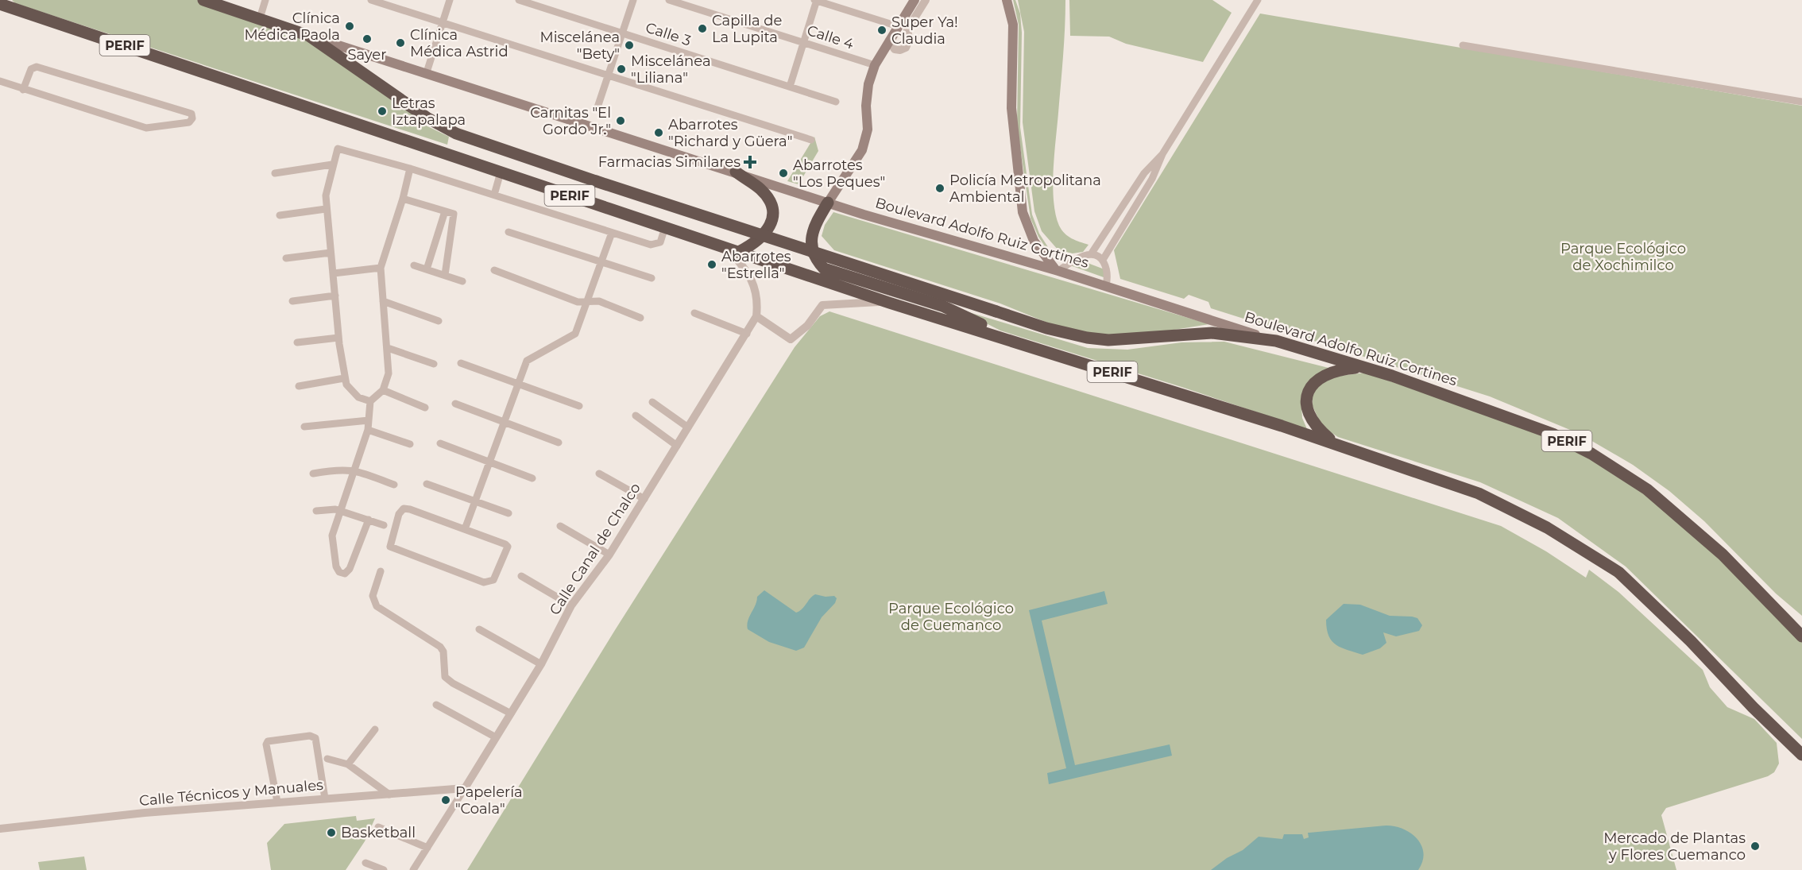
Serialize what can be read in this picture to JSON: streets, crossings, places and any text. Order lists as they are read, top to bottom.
{
  "streets": {
    "highway": ["PERIF", "Boulevard Adolfo Ruiz Cortines"],
    "street": [
      "Calle 3",
      "Calle 4",
      "Calle Canal de Chalco",
      "Calle Técnicos y Manuales"
    ]
  },
  "crossings": [
    ["PERIF", "Boulevard Adolfo Ruiz Cortines"],
    ["PERIF", "Calle Canal de Chalco"],
    ["Calle Canal de Chalco", "Calle Técnicos y Manuales"]
  ],
  "parks": ["Parque Ecológico de Xochimilco", "Parque Ecológico de Cuemanco"],
  "places": {
    "other": [
      "Clínica Médica Paola",
      "Capilla de La Lupita",
      "Super Ya! Claudia",
      "Sayer",
      "Clínica Médica Astrid",
      "Miscelánea \"Bety\"",
      "Miscelánea \"Liliana\"",
      "Letras Iztapalapa",
      "Carnitas \"El Gordo Jr.\"",
      "Abarrotes \"Richard y Güera\"",
      "Abarrotes \"Los Peques\"",
      "Policía Metropolitana Ambiental",
      "Abarrotes \"Estrella\"",
      "Papelería \"Coala\"",
      "Basketball",
      "Mercado de Plantas y Flores Cuemanco"
    ],
    "health": ["Farmacias Similares"]
  }
}
